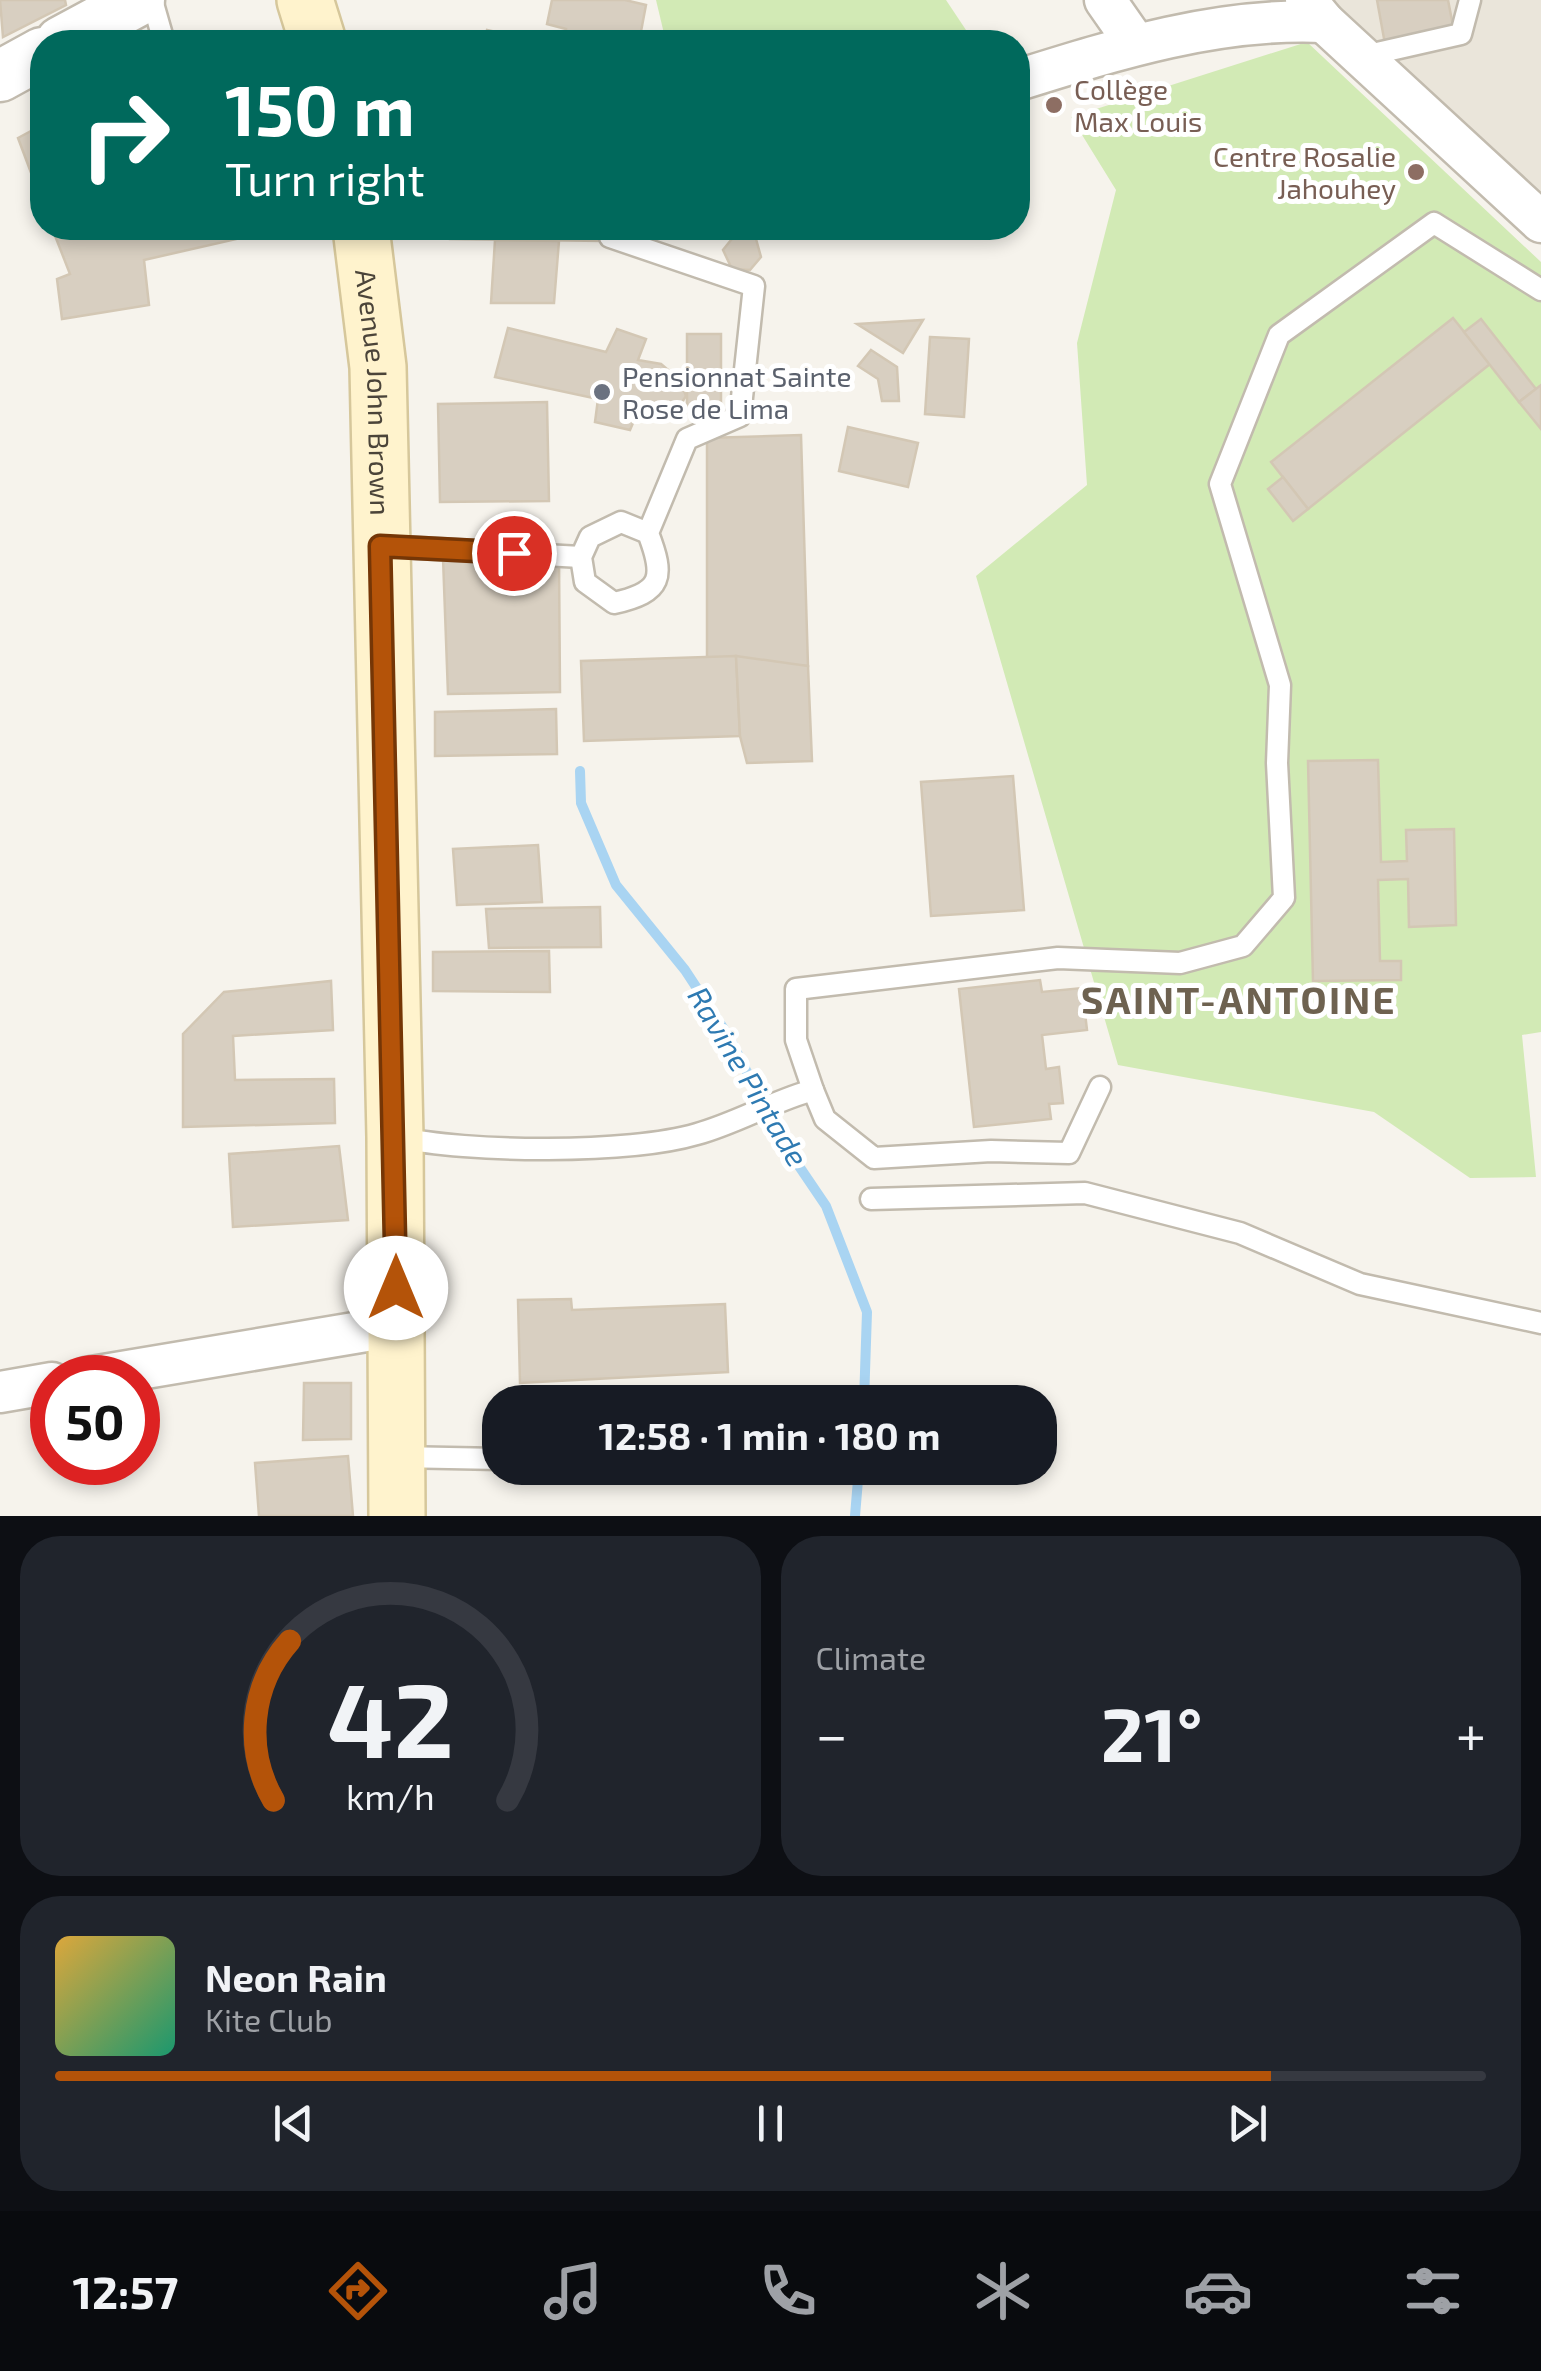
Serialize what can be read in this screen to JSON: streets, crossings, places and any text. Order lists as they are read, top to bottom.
{
  "streets": {
    "main road": ["Avenue John Brown"]
  },
  "districts": ["SAINT-ANTOINE"],
  "water": ["Ravine Pintade"],
  "places": ["Collège Max Louis", "Centre Rosalie Jahouhey", "Pensionnat Sainte Rose de Lima"],
  "page": {
    "turn": ["150 m", "Turn right"],
    "limit": "50",
    "trip": "12:58 · 1 min · 180 m",
    "tile": "Climate",
    "heat": ["−", "21°", "+"],
    "song": ["Neon Rain", "Kite Club"],
    "tabs": "12:57",
    "gauge": ["42", "km/h"]
  }
}
